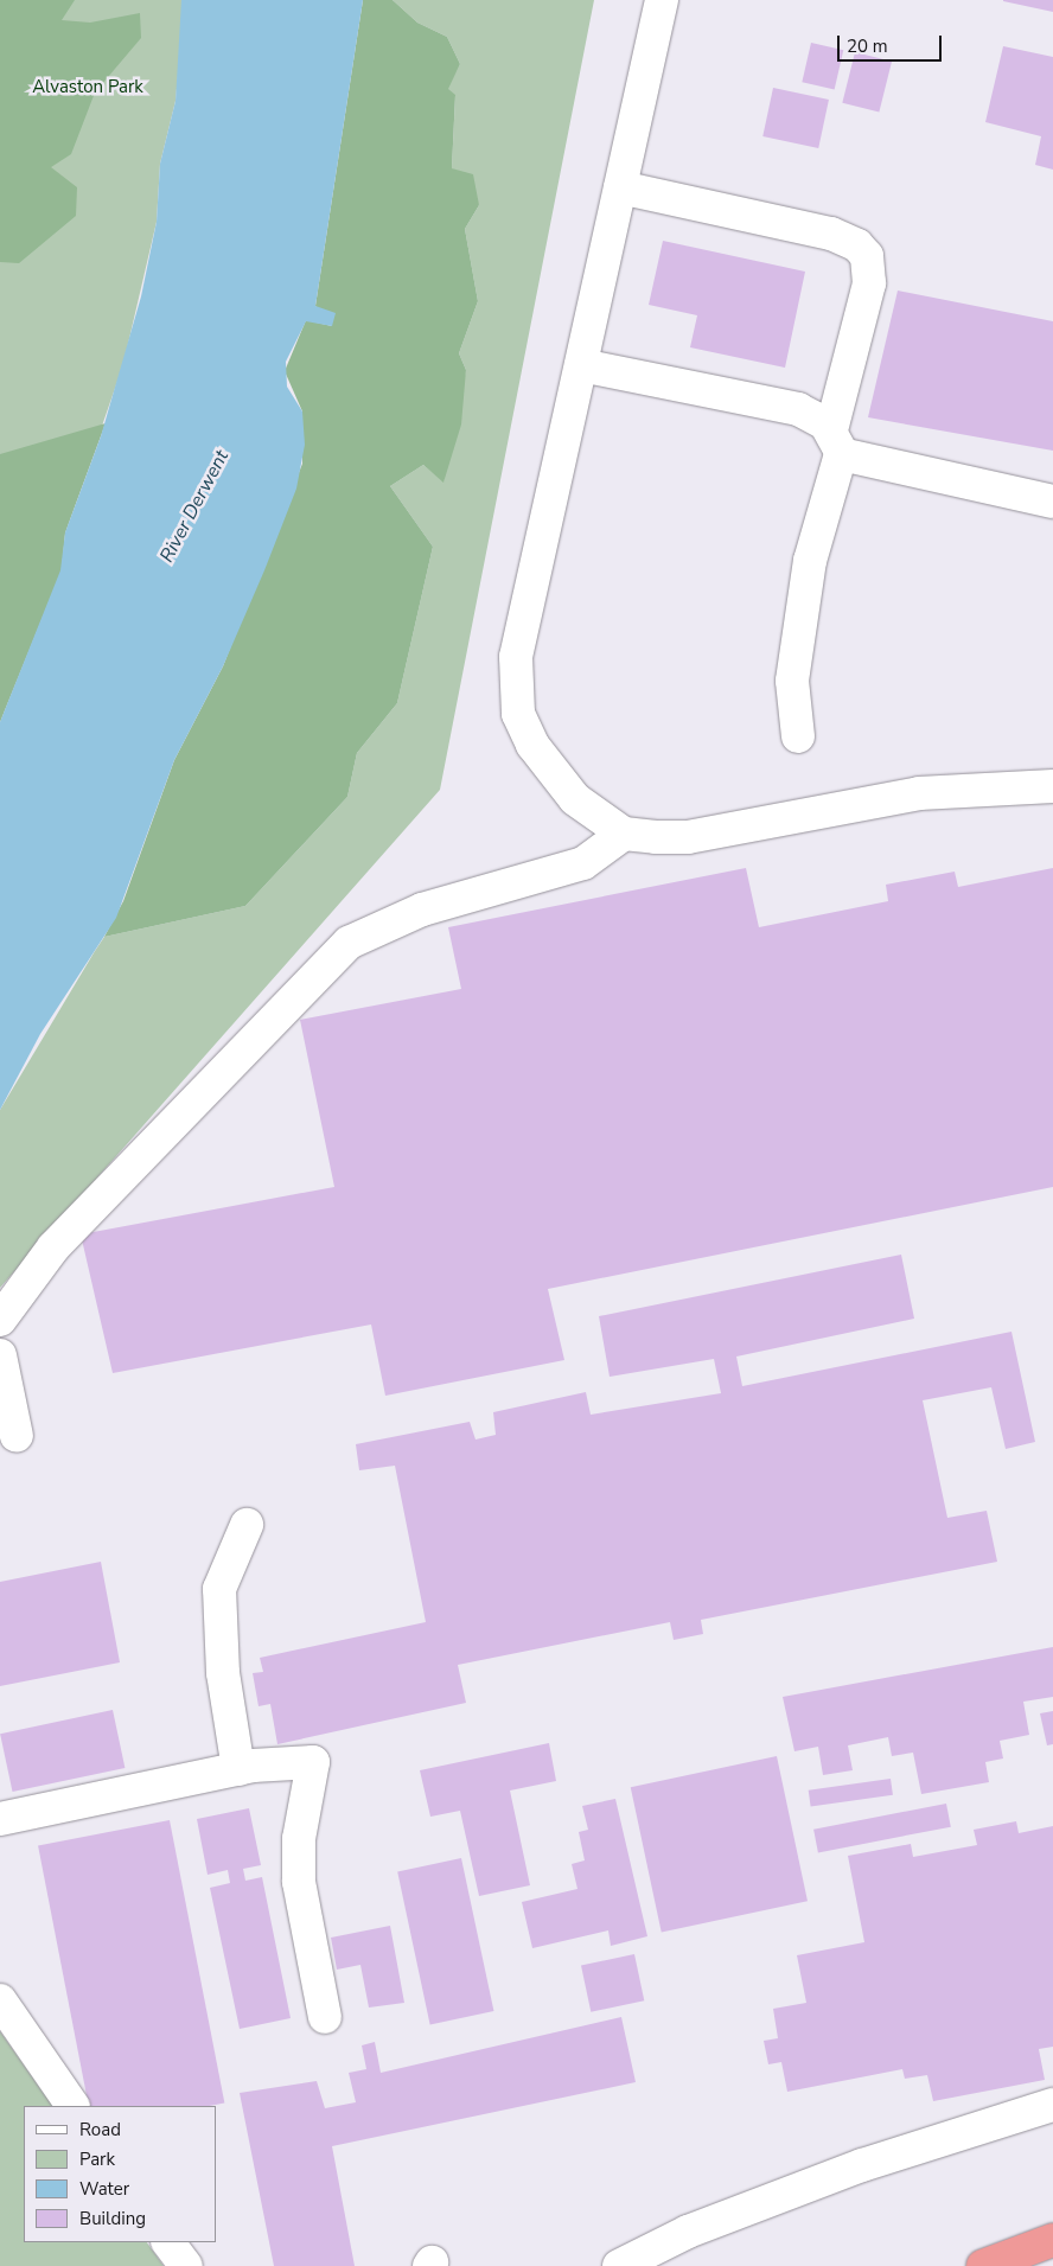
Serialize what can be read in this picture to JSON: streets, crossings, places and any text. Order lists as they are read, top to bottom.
{
  "water": ["River Derwent"],
  "parks": ["Alvaston Park"],
  "legend": [
    "Road",
    "Park",
    "Water",
    "Building"
  ],
  "scale_bar": "20 m"
}
